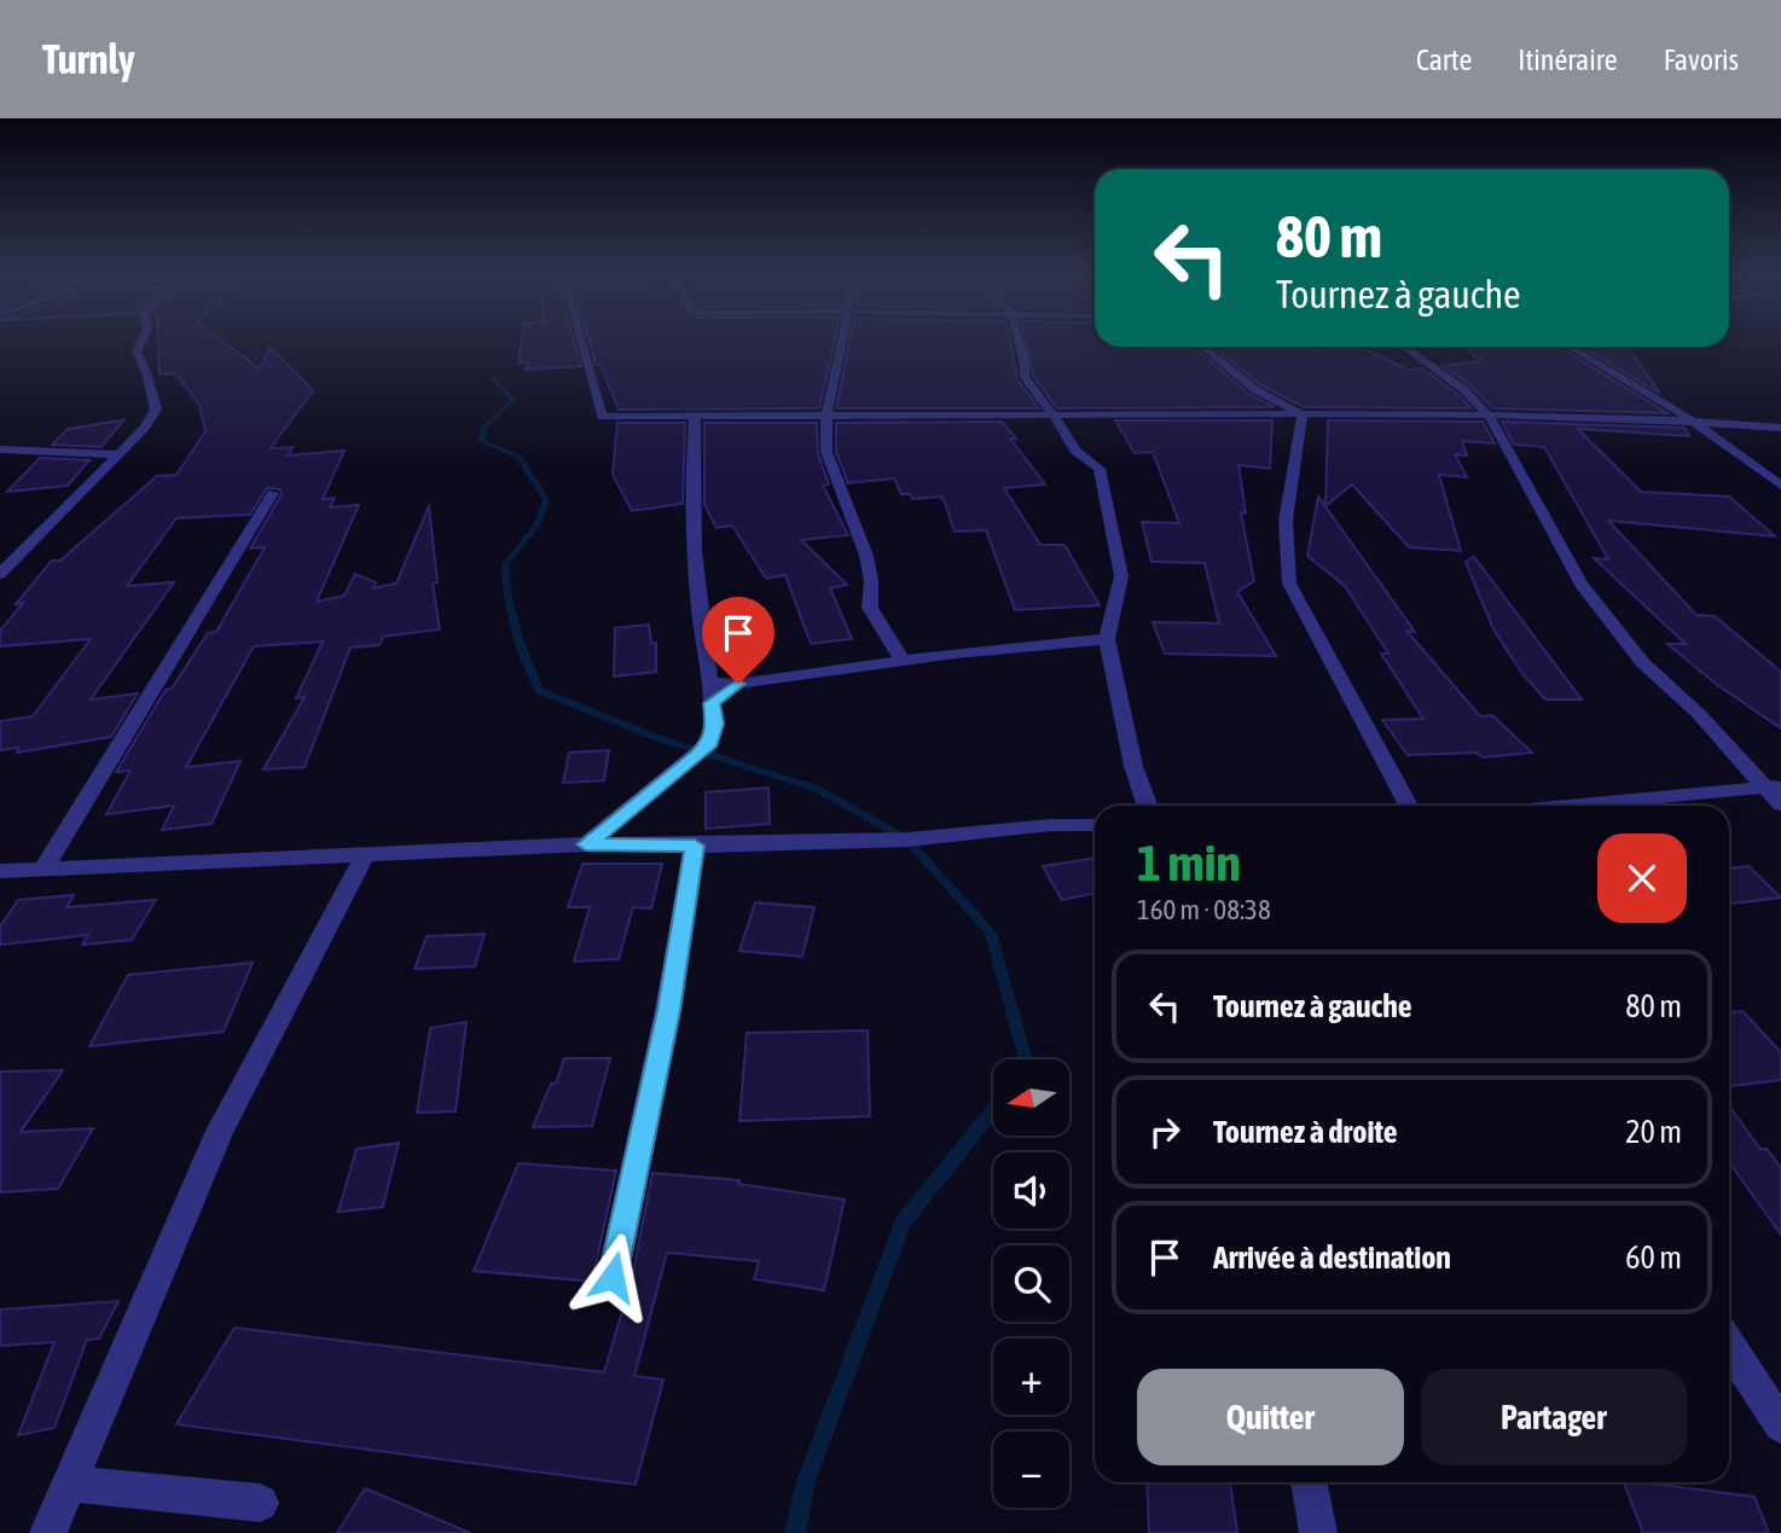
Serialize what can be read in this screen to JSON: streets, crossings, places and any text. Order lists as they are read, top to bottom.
{
  "north": "left",
  "page": {
    "header": "Turnly",
    "nav": ["Carte", "Itinéraire", "Favoris"],
    "turn": ["80 m", "Tournez à gauche"],
    "heading": ["1 min", "160 m · 08:38"],
    "list": [
      {
        "name": "Tournez à gauche",
        "value": "80 m"
      },
      {
        "name": "Tournez à droite",
        "value": "20 m"
      },
      {
        "name": "Arrivée à destination",
        "value": "60 m"
      }
    ],
    "map_buttons": ["+", "−"],
    "buttons": ["Quitter", "Partager"]
  }
}
